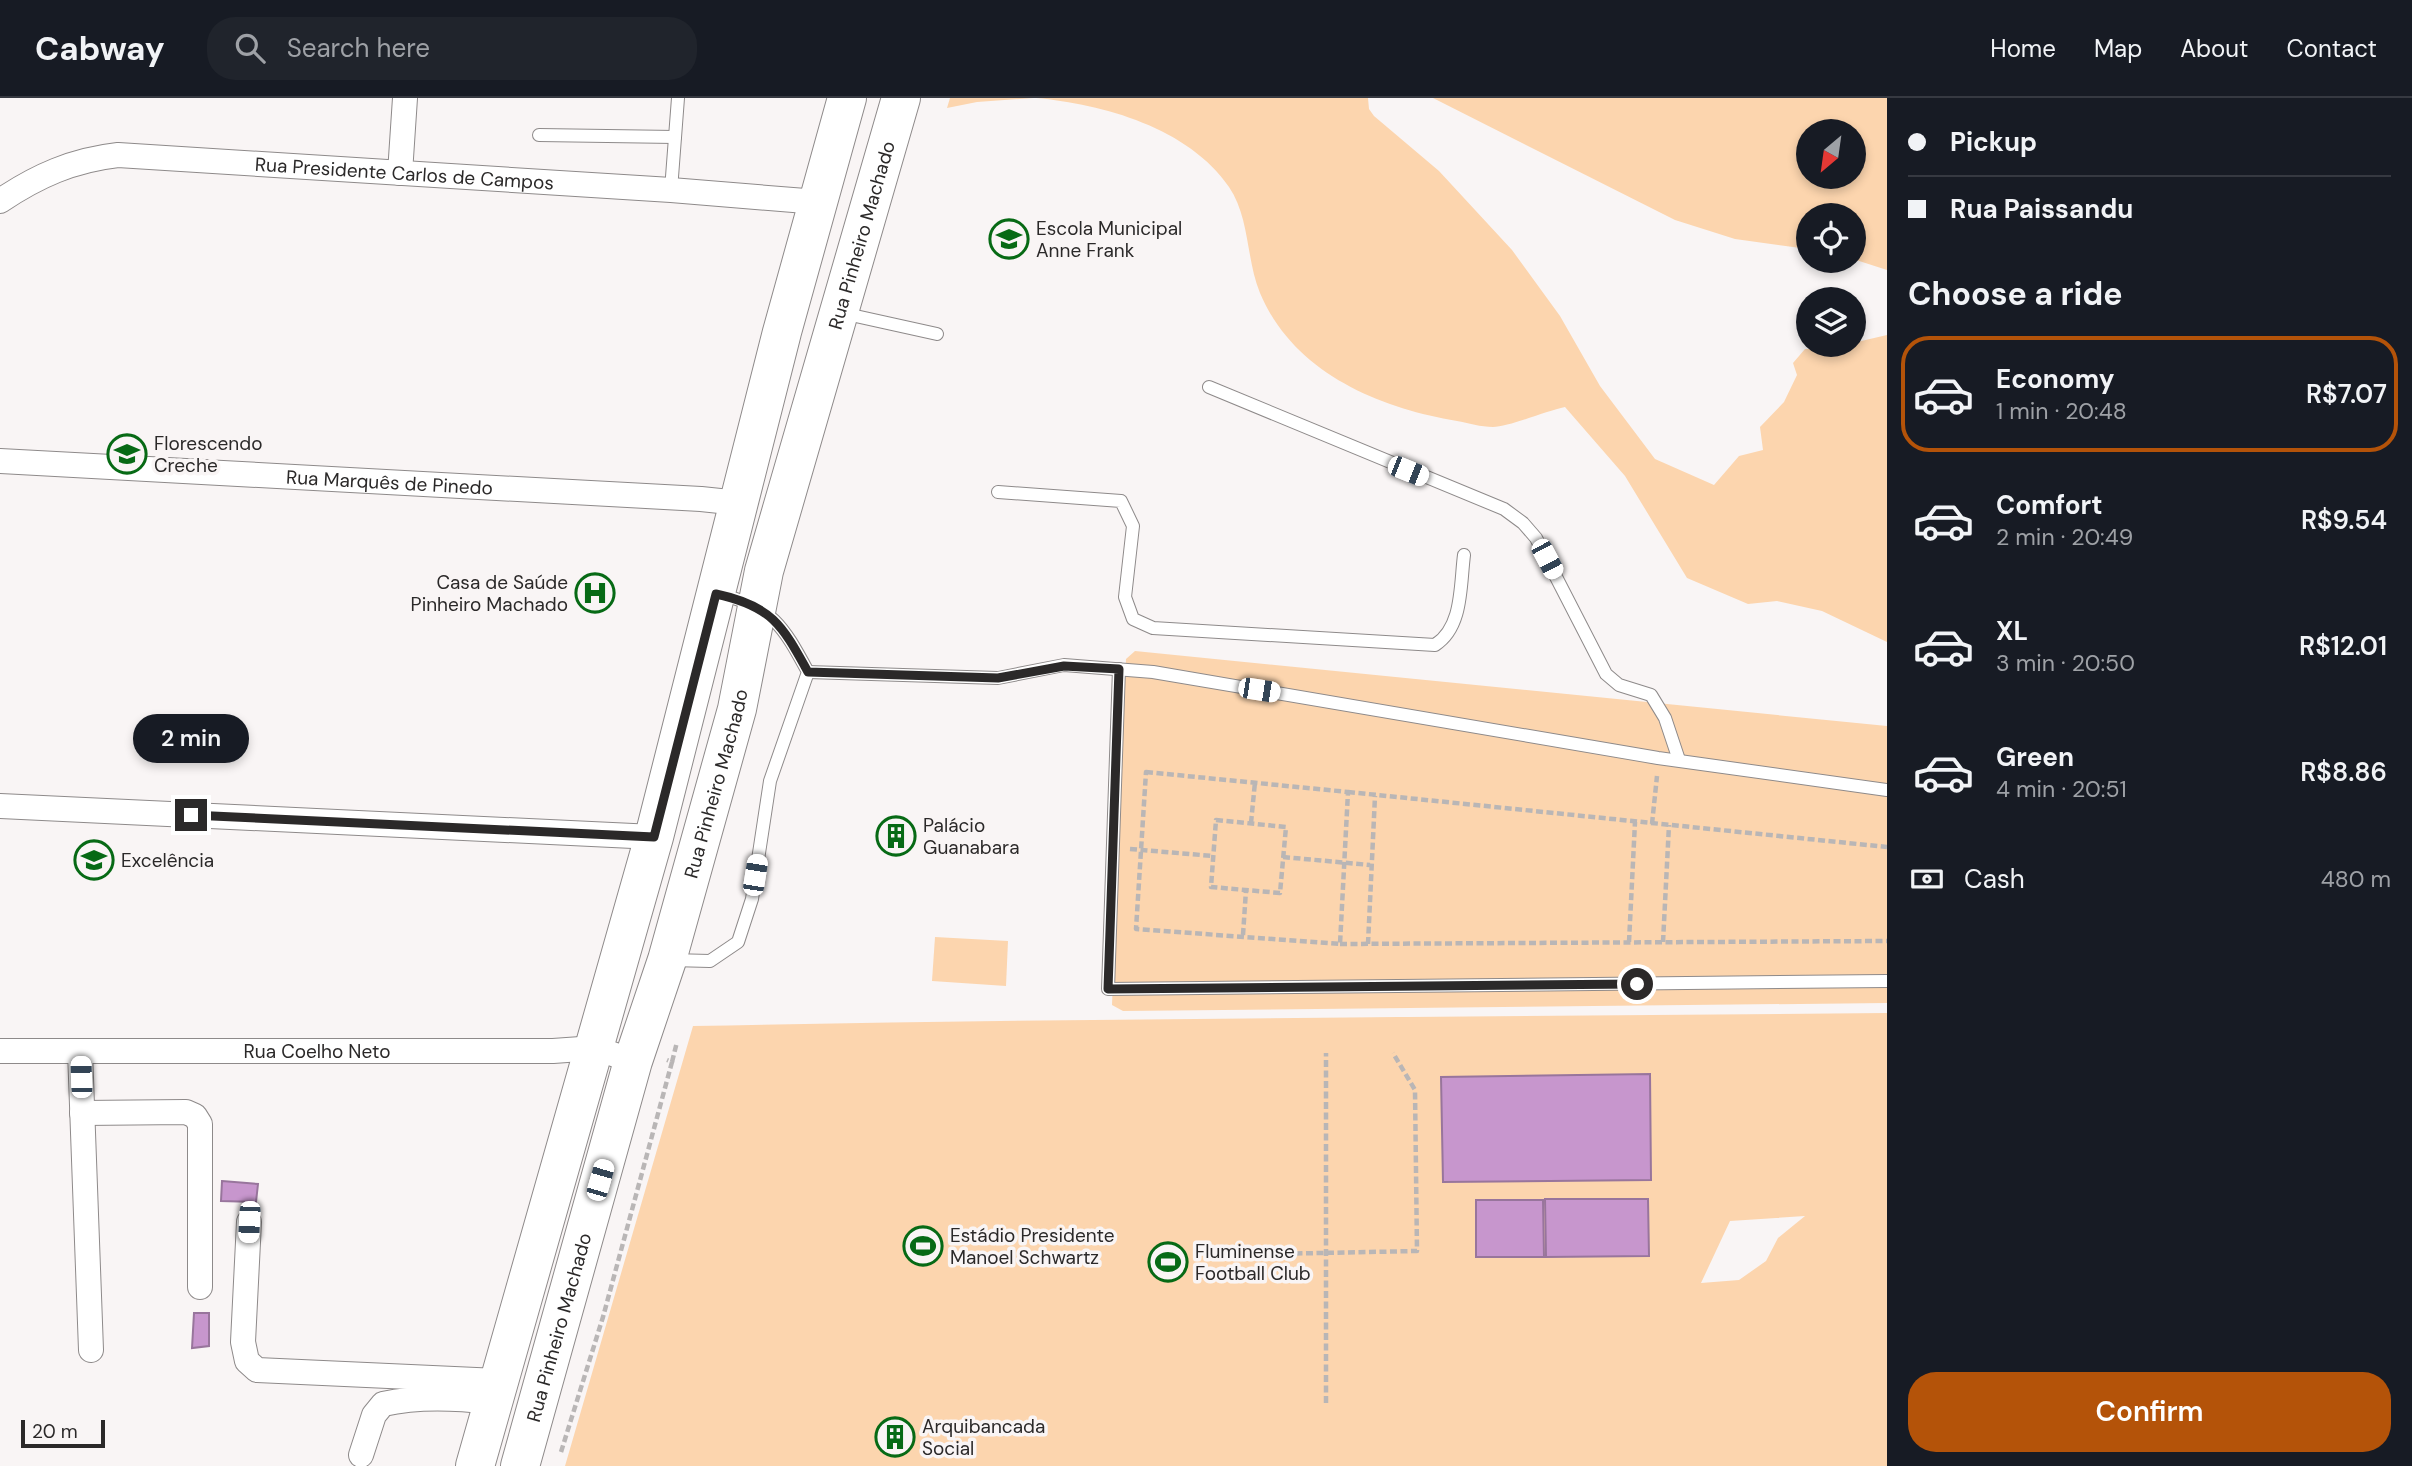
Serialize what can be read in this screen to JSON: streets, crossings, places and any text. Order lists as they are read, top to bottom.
{
  "streets": {
    "main road": ["Rua Pinheiro Machado"],
    "street": ["Rua Presidente Carlos de Campos", "Rua Marquês de Pinedo", "Rua Coelho Neto"]
  },
  "crossings": [
    ["Rua Pinheiro Machado", "Rua Coelho Neto"]
  ],
  "places": {
    "school or university": ["Escola Municipal Anne Frank", "Florescendo Creche", "Excelência"],
    "hospital": ["Casa de Saúde Pinheiro Machado"],
    "building": ["Palácio Guanabara", "Arquibancada Social"],
    "sports": ["Estádio Presidente Manoel Schwartz", "Fluminense Football Club"]
  },
  "scale_bar": "20 m",
  "north": "bottom left",
  "page": {
    "header": "Cabway",
    "search": "Search here",
    "nav": [
      "Home",
      "Map",
      "About",
      "Contact"
    ],
    "banner": ["Pickup", "Rua Paissandu"],
    "heading": "Choose a ride",
    "list": [
      {
        "name": "Economy",
        "note": "1 min · 20:48",
        "value": "R$7.07"
      },
      {
        "name": "Comfort",
        "note": "2 min · 20:49",
        "value": "R$9.54"
      },
      {
        "name": "XL",
        "note": "3 min · 20:50",
        "value": "R$12.01"
      },
      {
        "name": "Green",
        "note": "4 min · 20:51",
        "value": "R$8.86"
      }
    ],
    "bubble": "2 min",
    "pay": ["Cash", "480 m"],
    "buttons": "Confirm",
    "scale": "20 m"
  }
}
